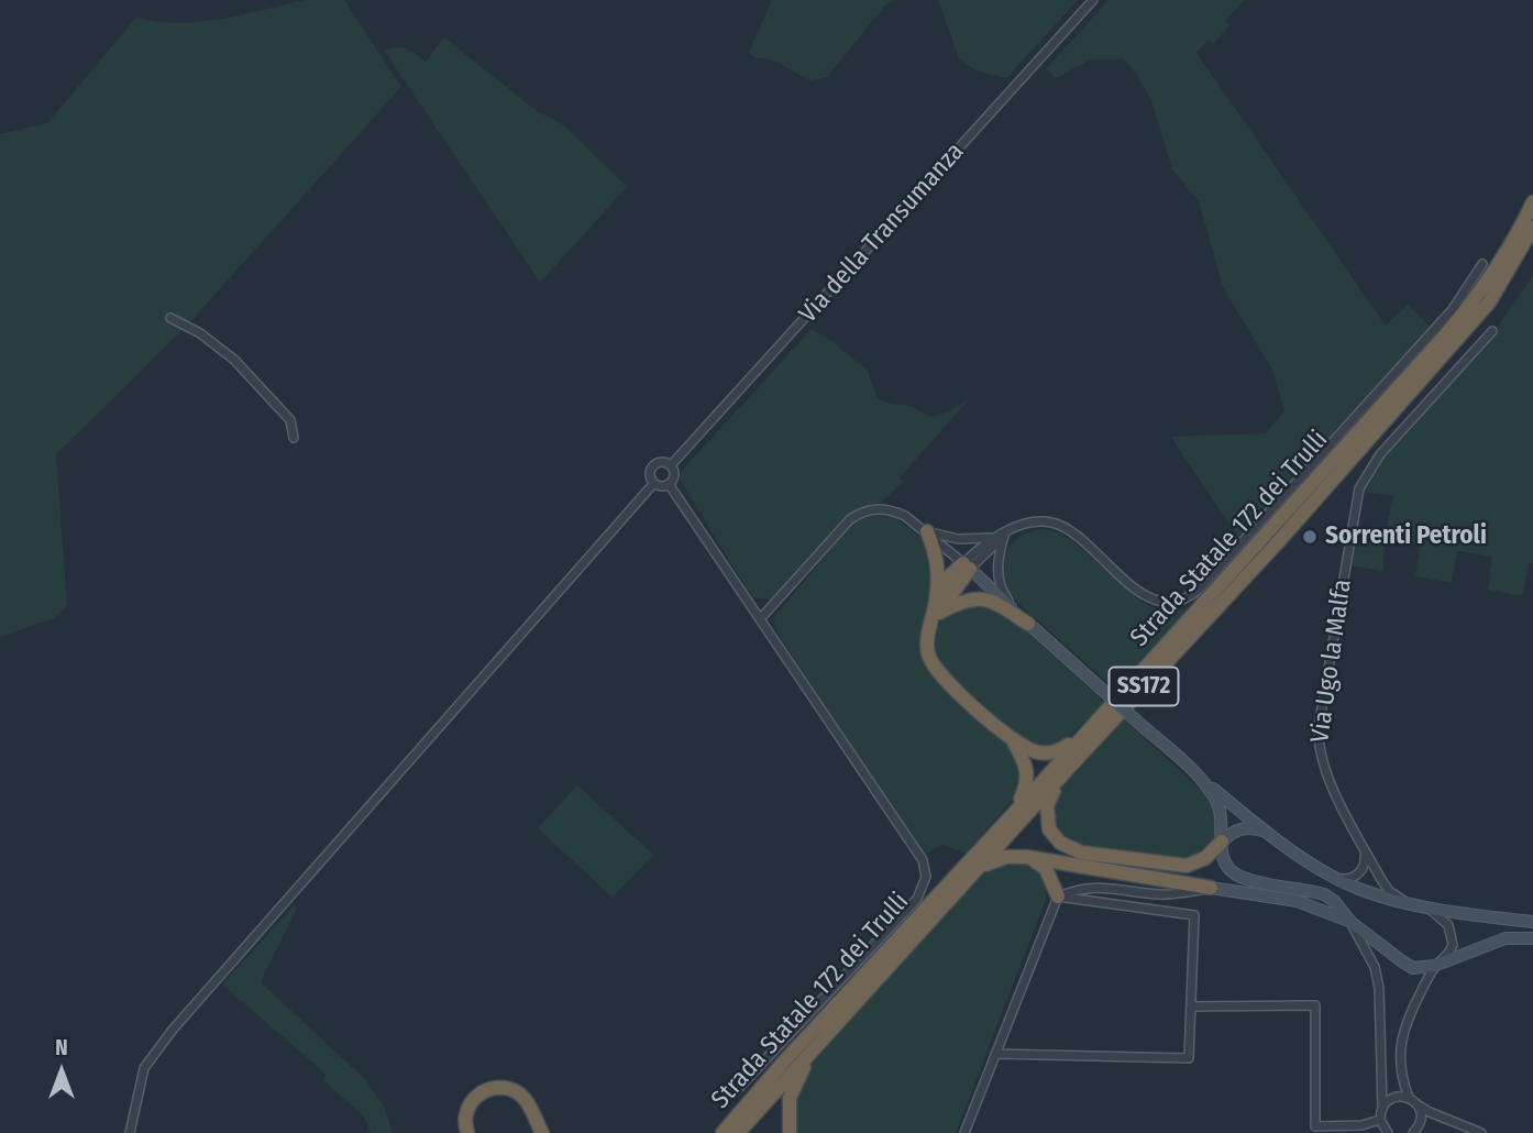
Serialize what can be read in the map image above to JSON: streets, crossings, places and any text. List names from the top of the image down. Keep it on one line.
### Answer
{"streets":{"highway":["Strada Statale 172 dei Trulli","SS172"],"street":["Via della Transumanza","Via Ugo la Malfa"]},"places":["Sorrenti Petroli"],"north":"top"}
